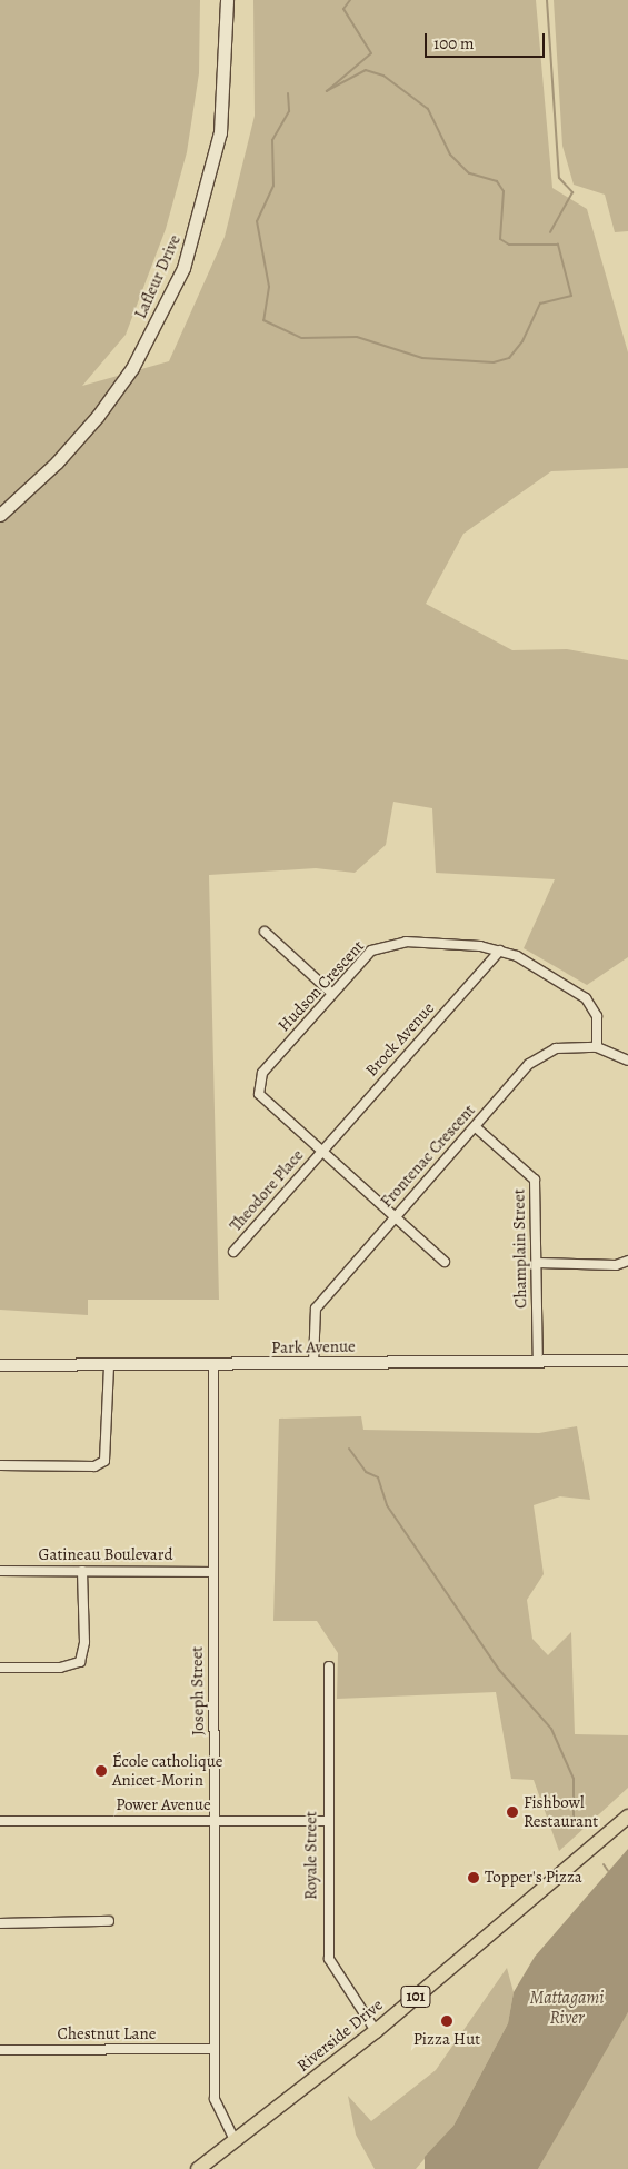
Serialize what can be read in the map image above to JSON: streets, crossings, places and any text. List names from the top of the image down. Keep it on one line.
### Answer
{"streets":{"main road":["Lafleur Drive","101","Riverside Drive"],"street":["Hudson Crescent","Brock Avenue","Frontenac Crescent","Theodore Place","Champlain Street","Park Avenue","Gatineau Boulevard","Joseph Street","Power Avenue","Royale Street","Chestnut Lane"]},"crossings":[["Hudson Crescent","Brock Avenue"],["Hudson Crescent","Frontenac Crescent"],["Hudson Crescent","Theodore Place"],["Brock Avenue","Theodore Place"],["Frontenac Crescent","Champlain Street"],["Frontenac Crescent","Park Avenue"],["Champlain Street","Park Avenue"],["Park Avenue","Joseph Street"],["Gatineau Boulevard","Joseph Street"],["Joseph Street","Power Avenue"],["Joseph Street","Chestnut Lane"],["Joseph Street","Riverside Drive"],["Power Avenue","Royale Street"],["Royale Street","Riverside Drive"]],"water":["Mattagami River"],"places":["École catholique Anicet-Morin","Fishbowl Restaurant","Topper's Pizza","Pizza Hut"],"scale_bar":"100 m"}
